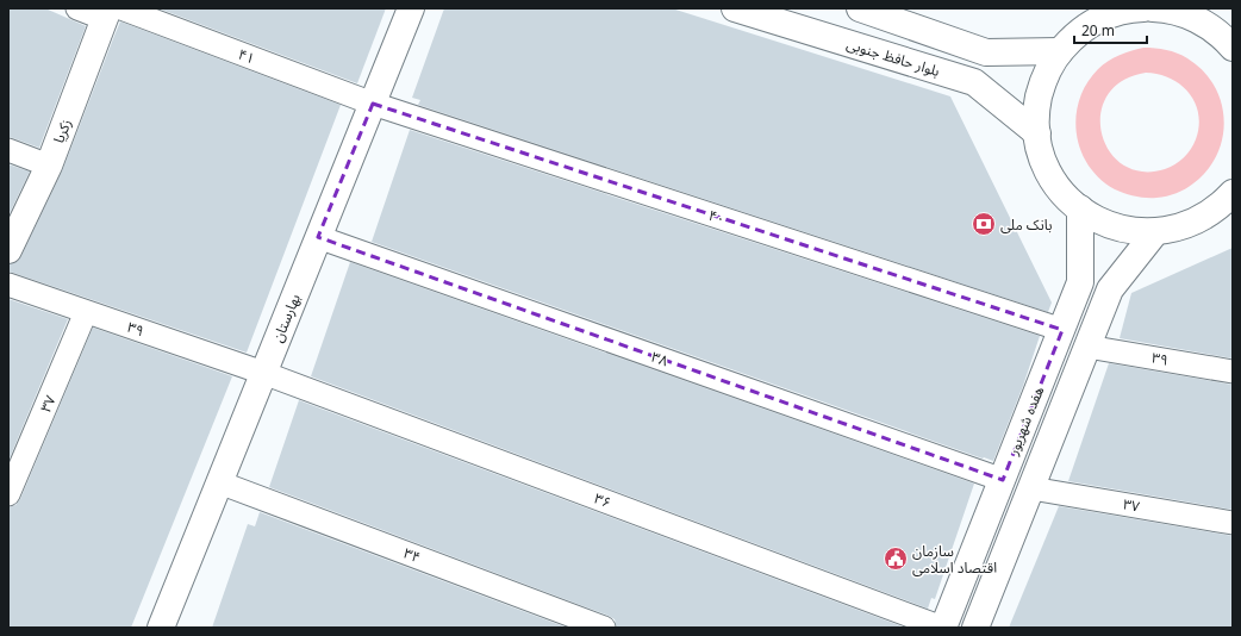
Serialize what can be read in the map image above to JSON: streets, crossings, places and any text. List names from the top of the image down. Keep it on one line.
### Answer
{"streets":{"main road":["بلوار حافظ جنوبی","زکریا","بهارستان","هفده شهریور"],"street":["۴۱","۴۰","۳۹","۳۸","۳۷","۳۶","۳۴"]},"crossings":[["۴۱","زکریا"],["۴۱","۴۰"],["۴۱","بهارستان"],["۴۰","بهارستان"],["۴۰","هفده شهریور"],["بهارستان","۳۹"],["بهارستان","۳۸"],["بهارستان","۳۶"],["بهارستان","۳۴"],["۳۹","۳۷"],["۳۹","۳۶"],["۳۸","هفده شهریور"],["هفده شهریور","۳۶"]],"places":{"bank":["بانک ملی"],"public building":["سازمان اقتصاد اسلامی"]},"scale_bar":"20 m"}
